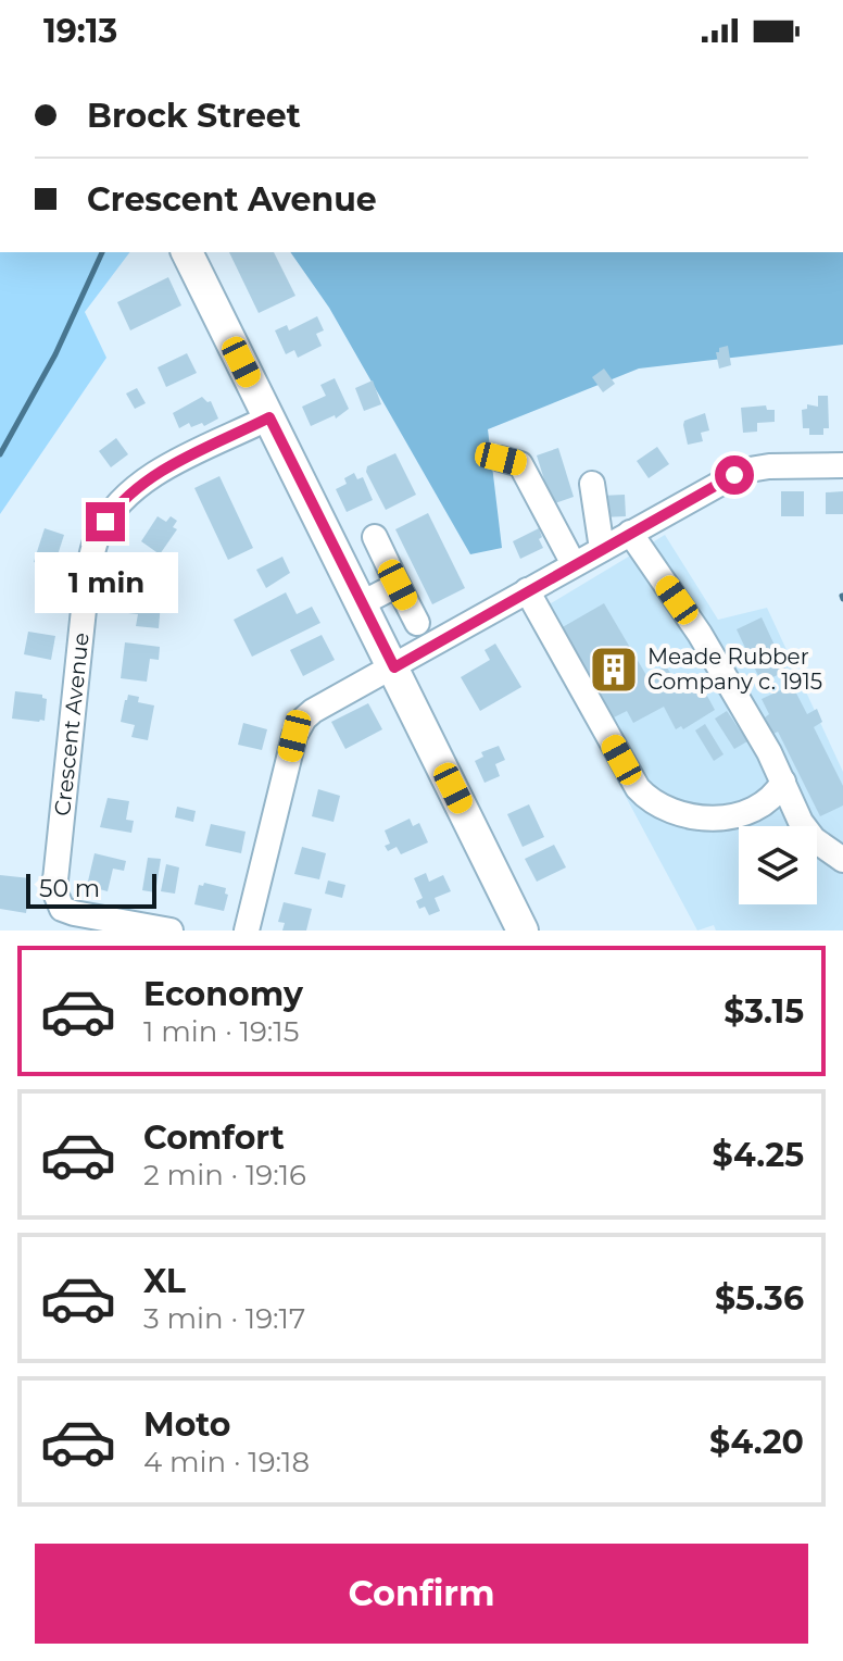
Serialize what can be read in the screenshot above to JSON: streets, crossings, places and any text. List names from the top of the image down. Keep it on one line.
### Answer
{"streets":{"street":["Crescent Avenue"]},"places":{"building":["Meade Rubber Company c. 1915"]},"scale_bar":"50 m","page":{"status":"19:13","banner":["Brock Street","Crescent Avenue"],"bubble":"1 min","scale":"50 m","list":[{"name":"Economy","note":"1 min · 19:15","value":"$3.15"},{"name":"Comfort","note":"2 min · 19:16","value":"$4.25"},{"name":"XL","note":"3 min · 19:17","value":"$5.36"},{"name":"Moto","note":"4 min · 19:18","value":"$4.20"}],"buttons":"Confirm"}}
